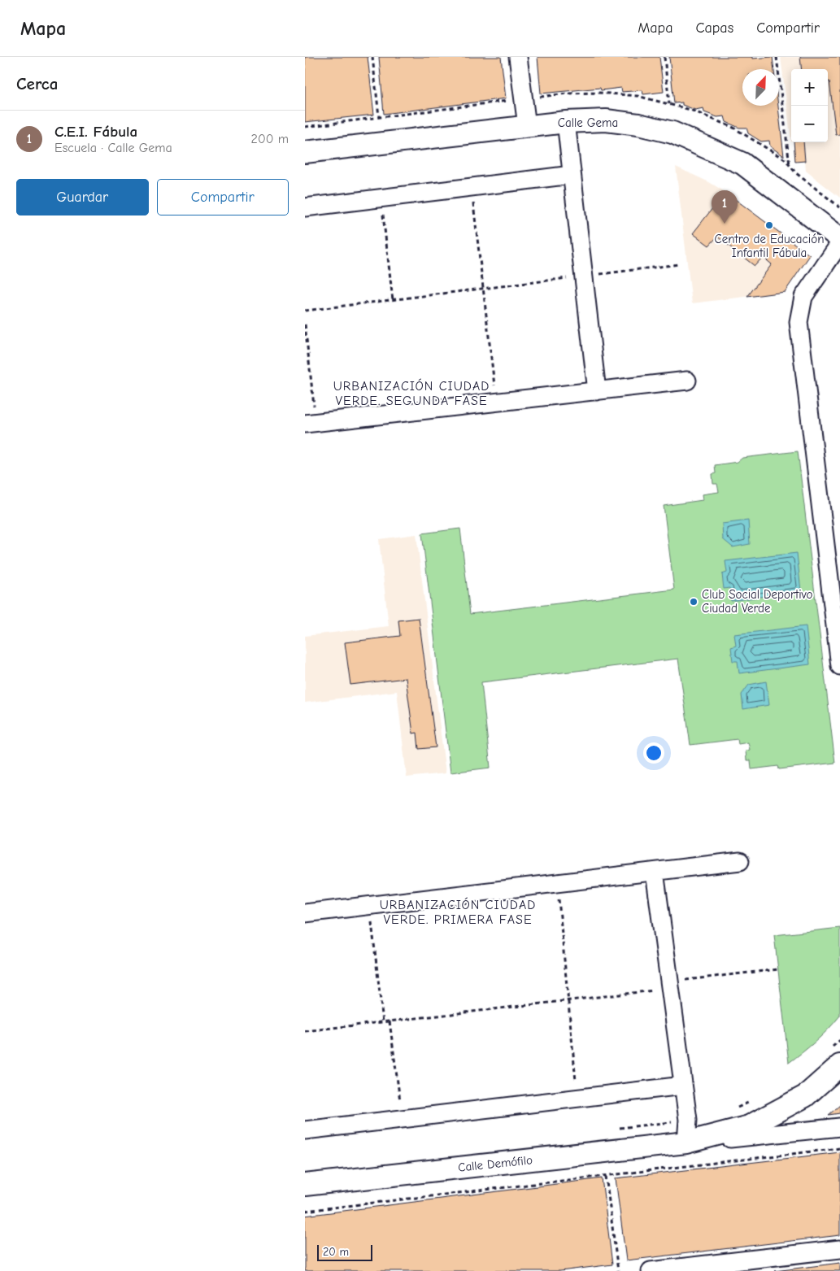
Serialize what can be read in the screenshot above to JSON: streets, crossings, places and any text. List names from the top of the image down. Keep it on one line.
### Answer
{"streets":{"street":["Calle Gema","Calle Demófilo"]},"districts":["URBANIZACIÓN CIUDAD VERDE. SEGUNDA FASE","URBANIZACIÓN CIUDAD VERDE. PRIMERA FASE"],"places":["Centro de Educación Infantil Fábula","Club Social Deportivo Ciudad Verde"],"scale_bar":"20 m","north":"top right","page":{"header":"Mapa","nav":["Mapa","Capas","Compartir"],"heading":"Cerca","map_buttons":["+","−"],"list":[{"mark":"1","name":"C.E.I. Fábula","note":"Escuela · Calle Gema","value":"200 m"}],"buttons":["Guardar","Compartir"],"pins":"1","scale":"20 m"}}
